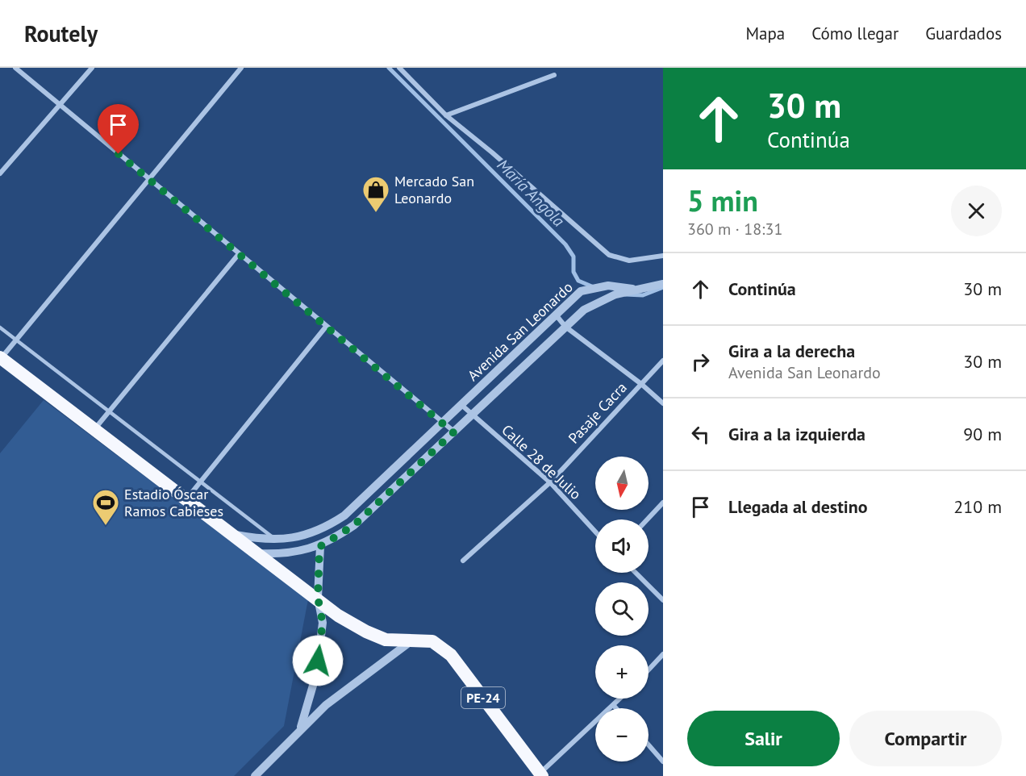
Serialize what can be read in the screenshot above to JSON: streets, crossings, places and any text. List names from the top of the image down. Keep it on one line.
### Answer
{"streets":{"highway":["PE-24"],"street":["Avenida San Leonardo","Pasaje Cacra","Calle 28 de Julio"]},"crossings":[["Avenida San Leonardo","Calle 28 de Julio"],["Avenida San Leonardo","PE-24"],["Pasaje Cacra","Calle 28 de Julio"]],"water":["María Angola"],"places":{"shop":["Mercado San Leonardo"],"sports":["Estadio Óscar Ramos Cabieses"]},"north":"bottom","page":{"header":"Routely","nav":["Mapa","Cómo llegar","Guardados"],"turn":["30 m","Continúa"],"heading":["5 min","360 m · 18:31"],"list":[{"name":"Continúa","value":"30 m"},{"name":"Gira a la derecha","note":"Avenida San Leonardo","value":"30 m"},{"name":"Gira a la izquierda","value":"90 m"},{"name":"Llegada al destino","value":"210 m"}],"map_buttons":["+","−"],"buttons":["Salir","Compartir"]}}
